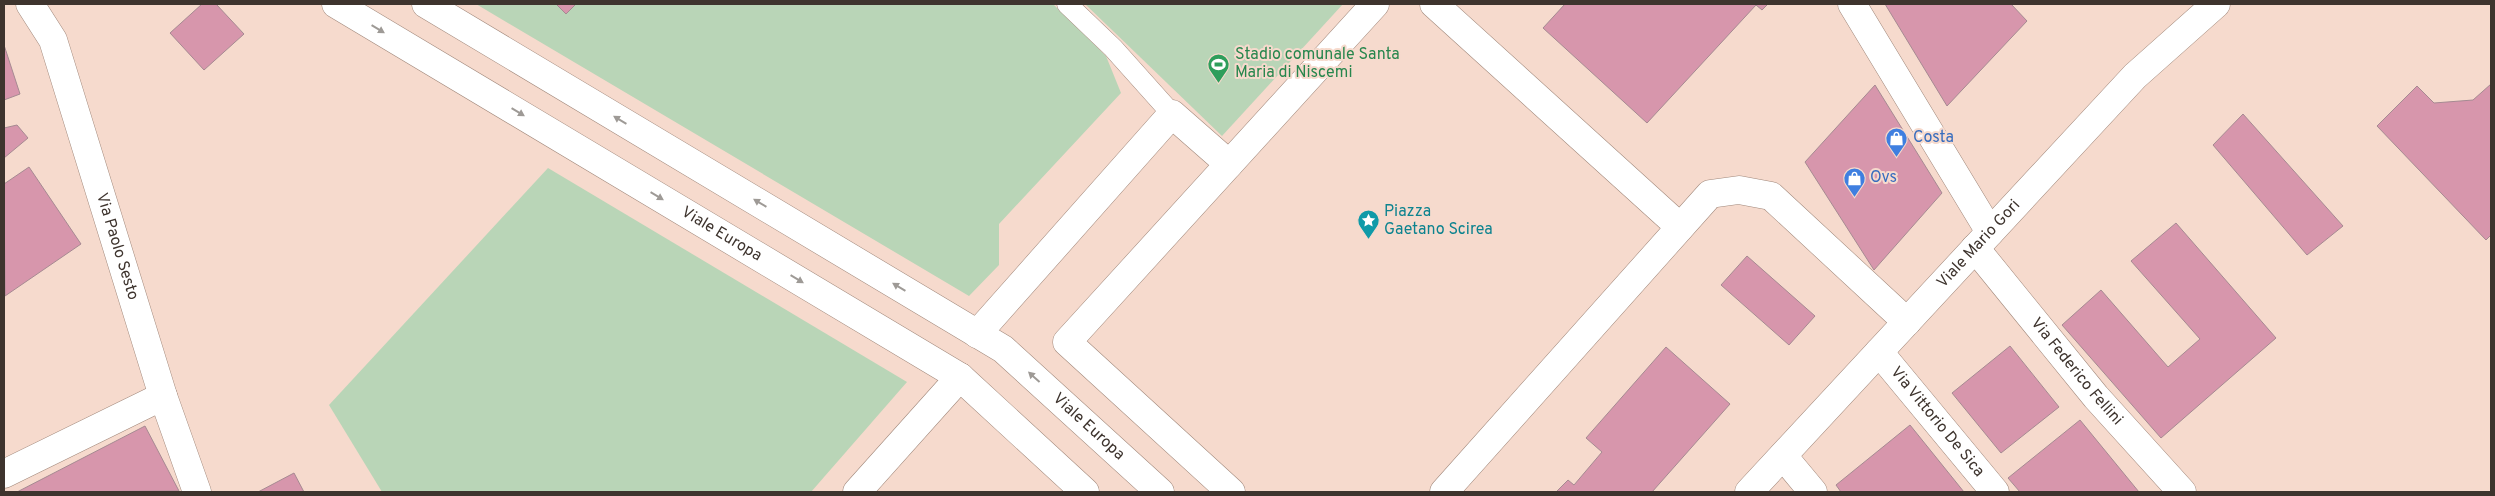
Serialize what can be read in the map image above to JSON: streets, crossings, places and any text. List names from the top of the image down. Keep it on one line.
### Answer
{"streets":{"street":["Viale Europa","Viale Mario Gori","Via Paolo Sesto","Via Federico Fellini","Via Vittorio De Sica"]},"crossings":[["Viale Mario Gori","Via Federico Fellini"],["Viale Mario Gori","Via Vittorio De Sica"]],"places":{"sports":["Stadio comunale Santa Maria di Niscemi"],"shop":["Costa","Ovs"],"place":["Piazza Gaetano Scirea"]}}
